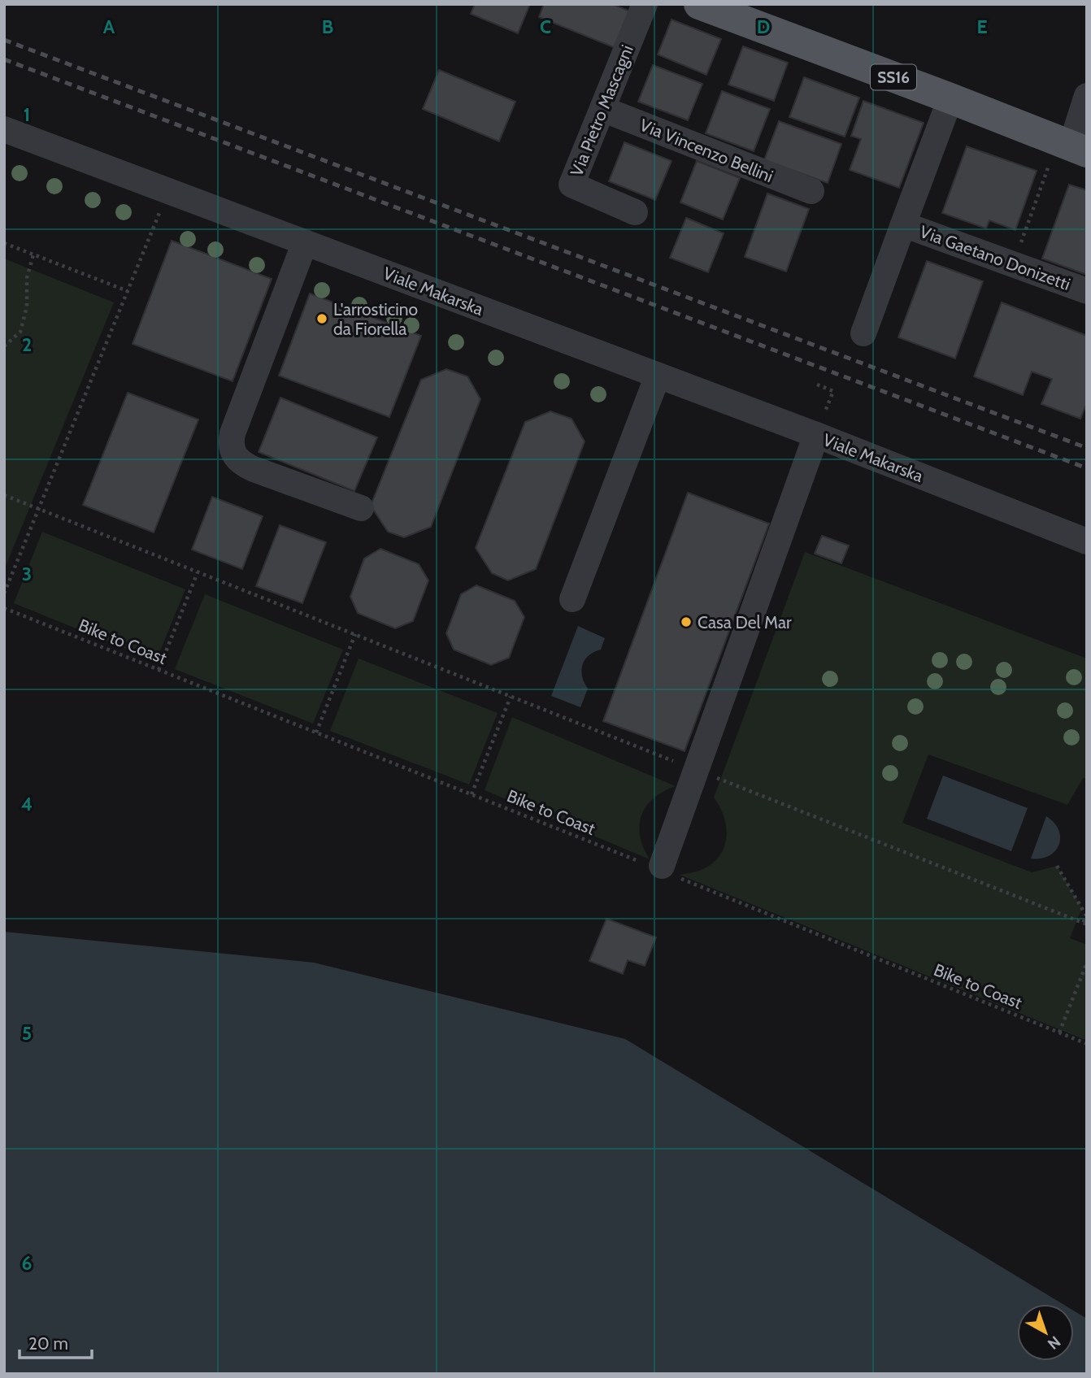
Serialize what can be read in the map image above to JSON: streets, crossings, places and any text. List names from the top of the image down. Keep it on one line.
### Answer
{"streets":{"main road":["SS16"],"street":["Via Pietro Mascagni","Via Vincenzo Bellini","Via Gaetano Donizetti","Viale Makarska"],"path":["Bike to Coast"]},"crossings":[["SS16","Via Gaetano Donizetti"],["Via Pietro Mascagni","Via Vincenzo Bellini"]],"places":["L'arrosticino da Fiorella","Casa Del Mar"],"scale_bar":"20 m","north":"bottom right","grid":{"columns":["A","B","C","D","E"],"rows":["1","2","3","4","5","6"]}}
